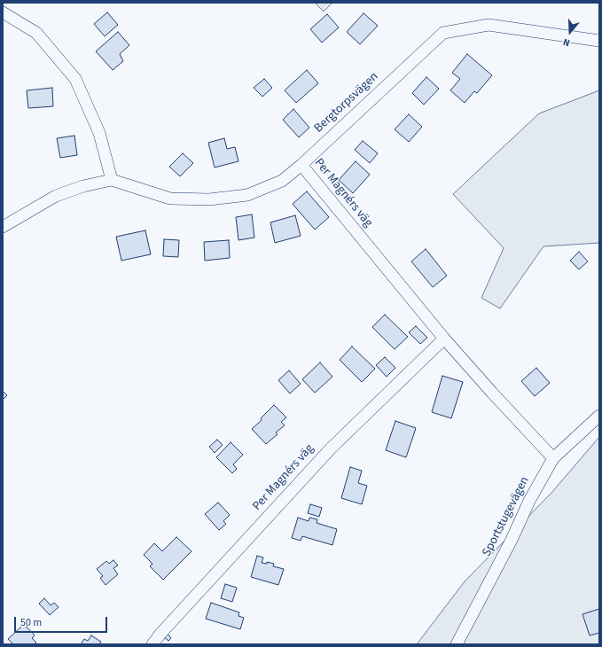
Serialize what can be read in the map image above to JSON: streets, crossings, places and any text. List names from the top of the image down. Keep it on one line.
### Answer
{"streets":{"street":["Bergtorpsvägen","Per Magnérs väg","Sportstugevägen"]},"crossings":[["Bergtorpsvägen","Per Magnérs väg"],["Per Magnérs väg","Sportstugevägen"]],"scale_bar":"50 m","north":"bottom"}
